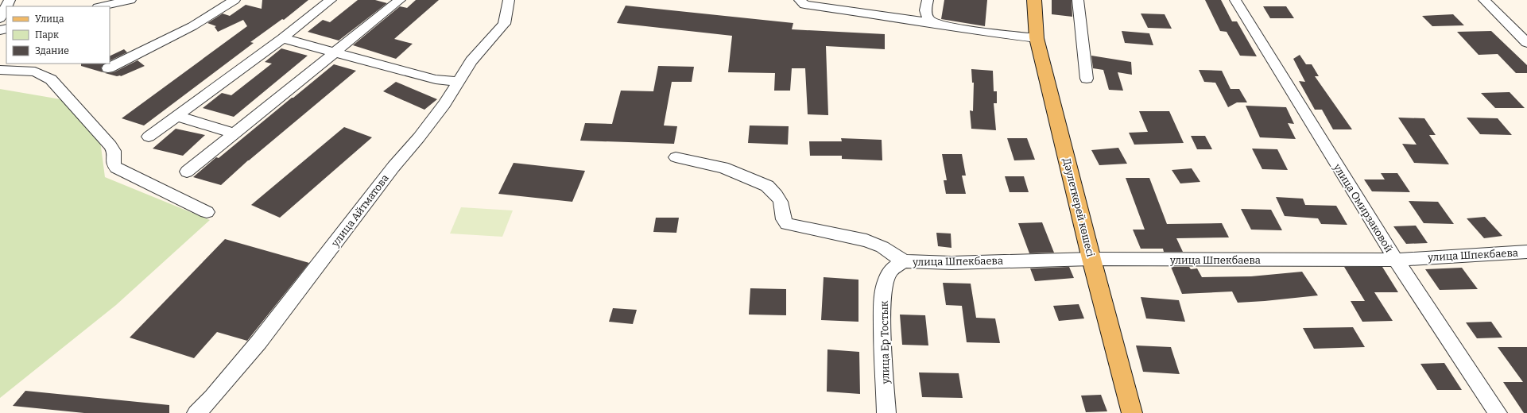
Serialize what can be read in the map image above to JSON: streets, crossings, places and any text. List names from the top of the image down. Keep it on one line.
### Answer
{"streets":{"main road":["Дәулеткерей көшесі"],"street":["улица Омирзаковой","улица Айтматова","улица Шпекбаева","улица Ер Тостык"]},"crossings":[["Дәулеткерей көшесі","улица Шпекбаева"],["улица Омирзаковой","улица Шпекбаева"],["улица Шпекбаева","улица Ер Тостык"]],"legend":["Улица","Парк","Здание"]}
